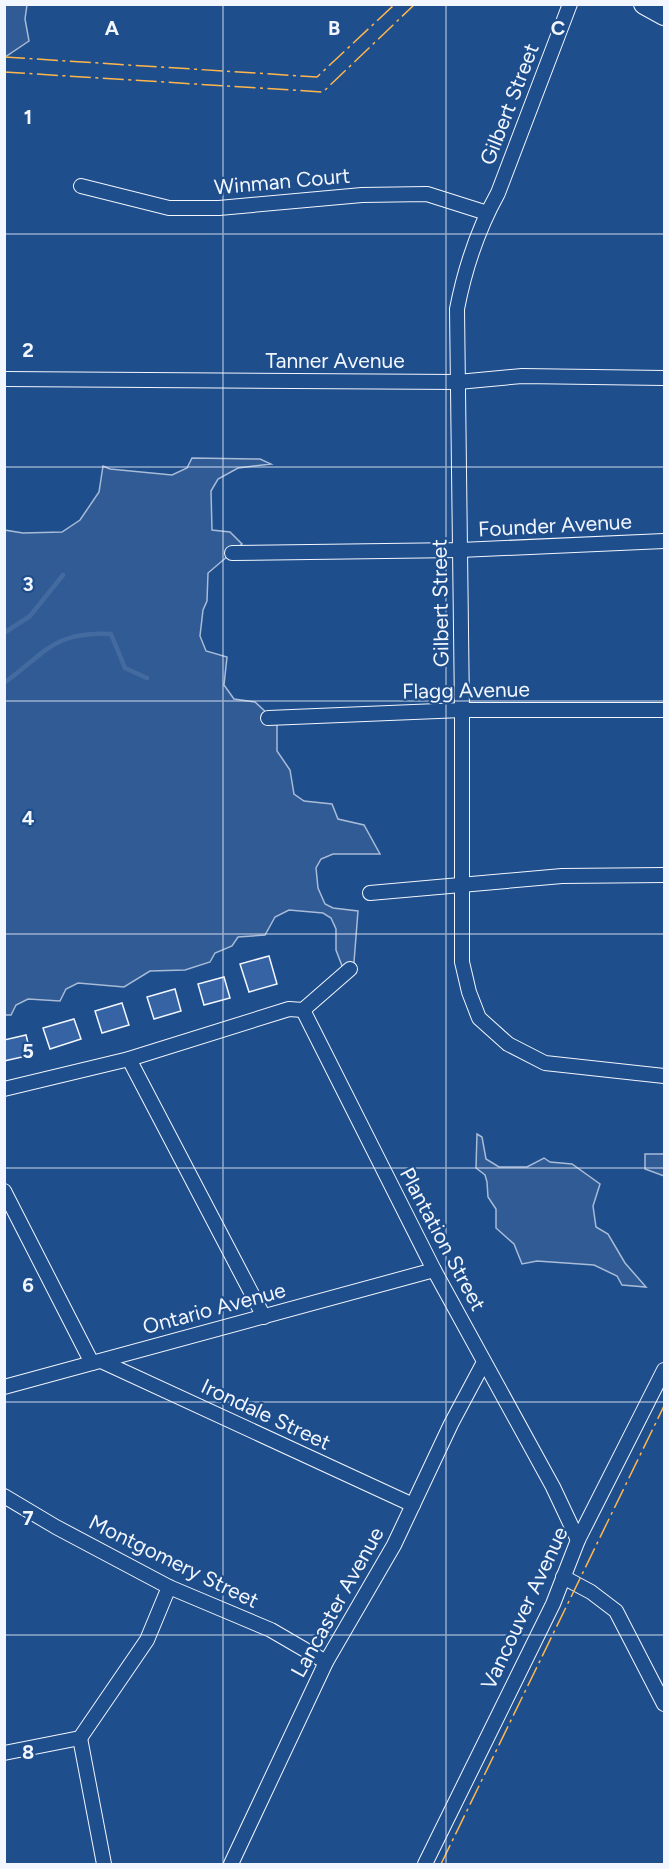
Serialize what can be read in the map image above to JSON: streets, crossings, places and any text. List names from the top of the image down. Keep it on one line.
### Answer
{"streets":{"street":["Gilbert Street","Winman Court","Tanner Avenue","Founder Avenue","Flagg Avenue","Plantation Street","Ontario Avenue","Irondale Street","Montgomery Street","Lancaster Avenue","Vancouver Avenue"]},"crossings":[["Gilbert Street","Winman Court"],["Gilbert Street","Tanner Avenue"],["Gilbert Street","Founder Avenue"],["Gilbert Street","Flagg Avenue"],["Plantation Street","Ontario Avenue"],["Plantation Street","Lancaster Avenue"],["Plantation Street","Vancouver Avenue"],["Ontario Avenue","Irondale Street"],["Irondale Street","Lancaster Avenue"],["Montgomery Street","Lancaster Avenue"]],"grid":{"columns":["A","B","C"],"rows":["1","2","3","4","5","6","7","8"]}}
